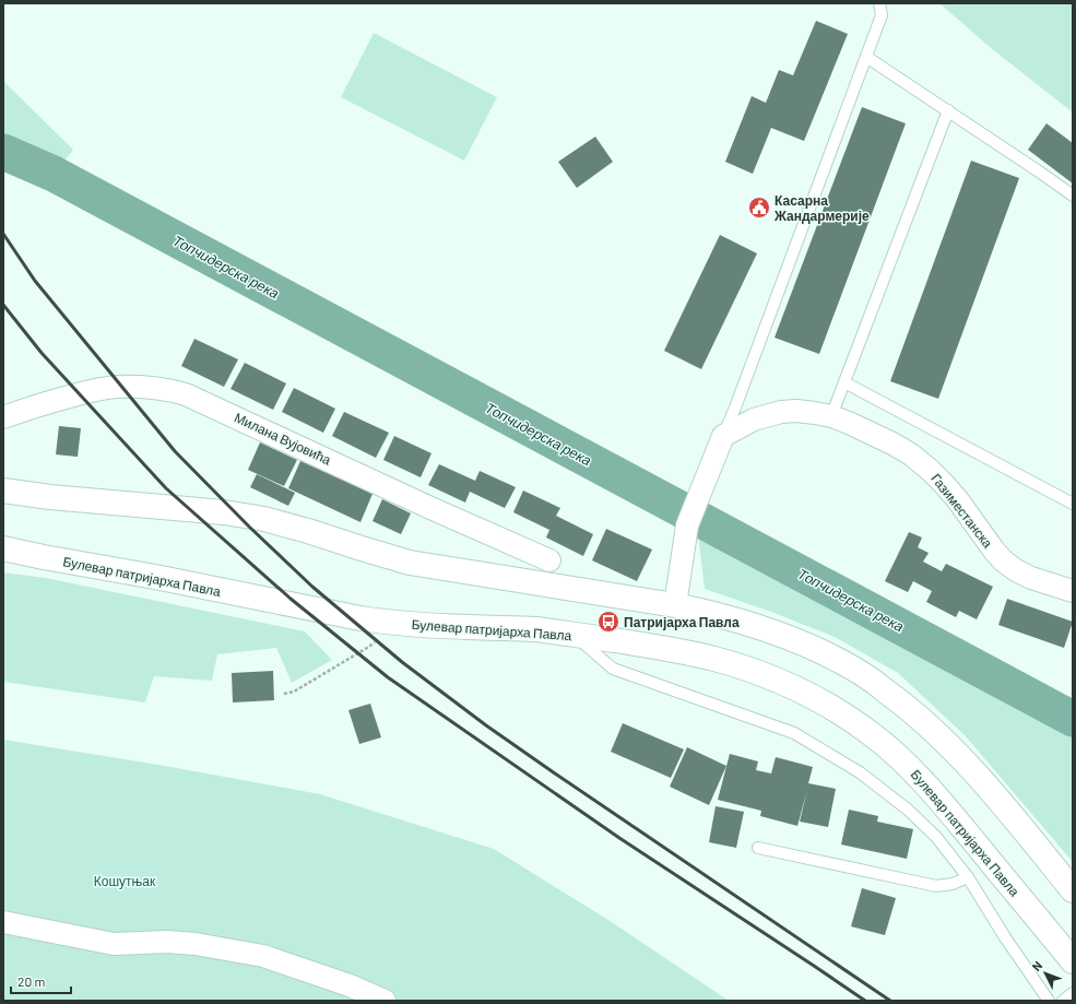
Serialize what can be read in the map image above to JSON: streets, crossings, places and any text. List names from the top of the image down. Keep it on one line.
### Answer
{"streets":{"main road":["Булевар патријарха Павла"],"street":["Милана Вујовића","Газиместанска"]},"water":["Топчидерска река"],"parks":["Кошутњак"],"places":{"public building":["Касарна Жандармерије"],"bus stop":["Патријарха Павла"]},"scale_bar":"20 m","north":"top left"}
